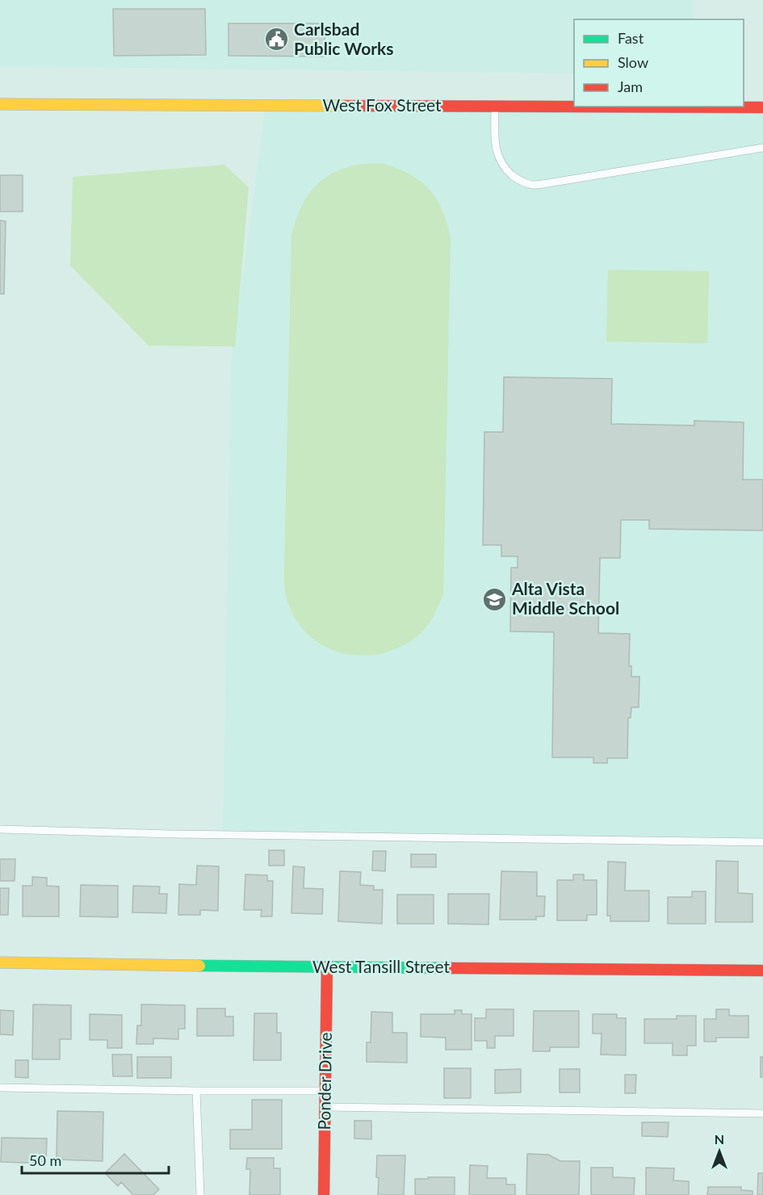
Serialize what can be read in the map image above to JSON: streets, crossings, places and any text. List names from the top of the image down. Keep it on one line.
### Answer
{"streets":{"street":["West Fox Street","West Tansill Street","Ponder Drive"]},"crossings":[["West Tansill Street","Ponder Drive"]],"places":{"public building":["Carlsbad Public Works"],"school or university":["Alta Vista Middle School"]},"legend":["Fast","Slow","Jam"],"scale_bar":"50 m","north":"top"}
